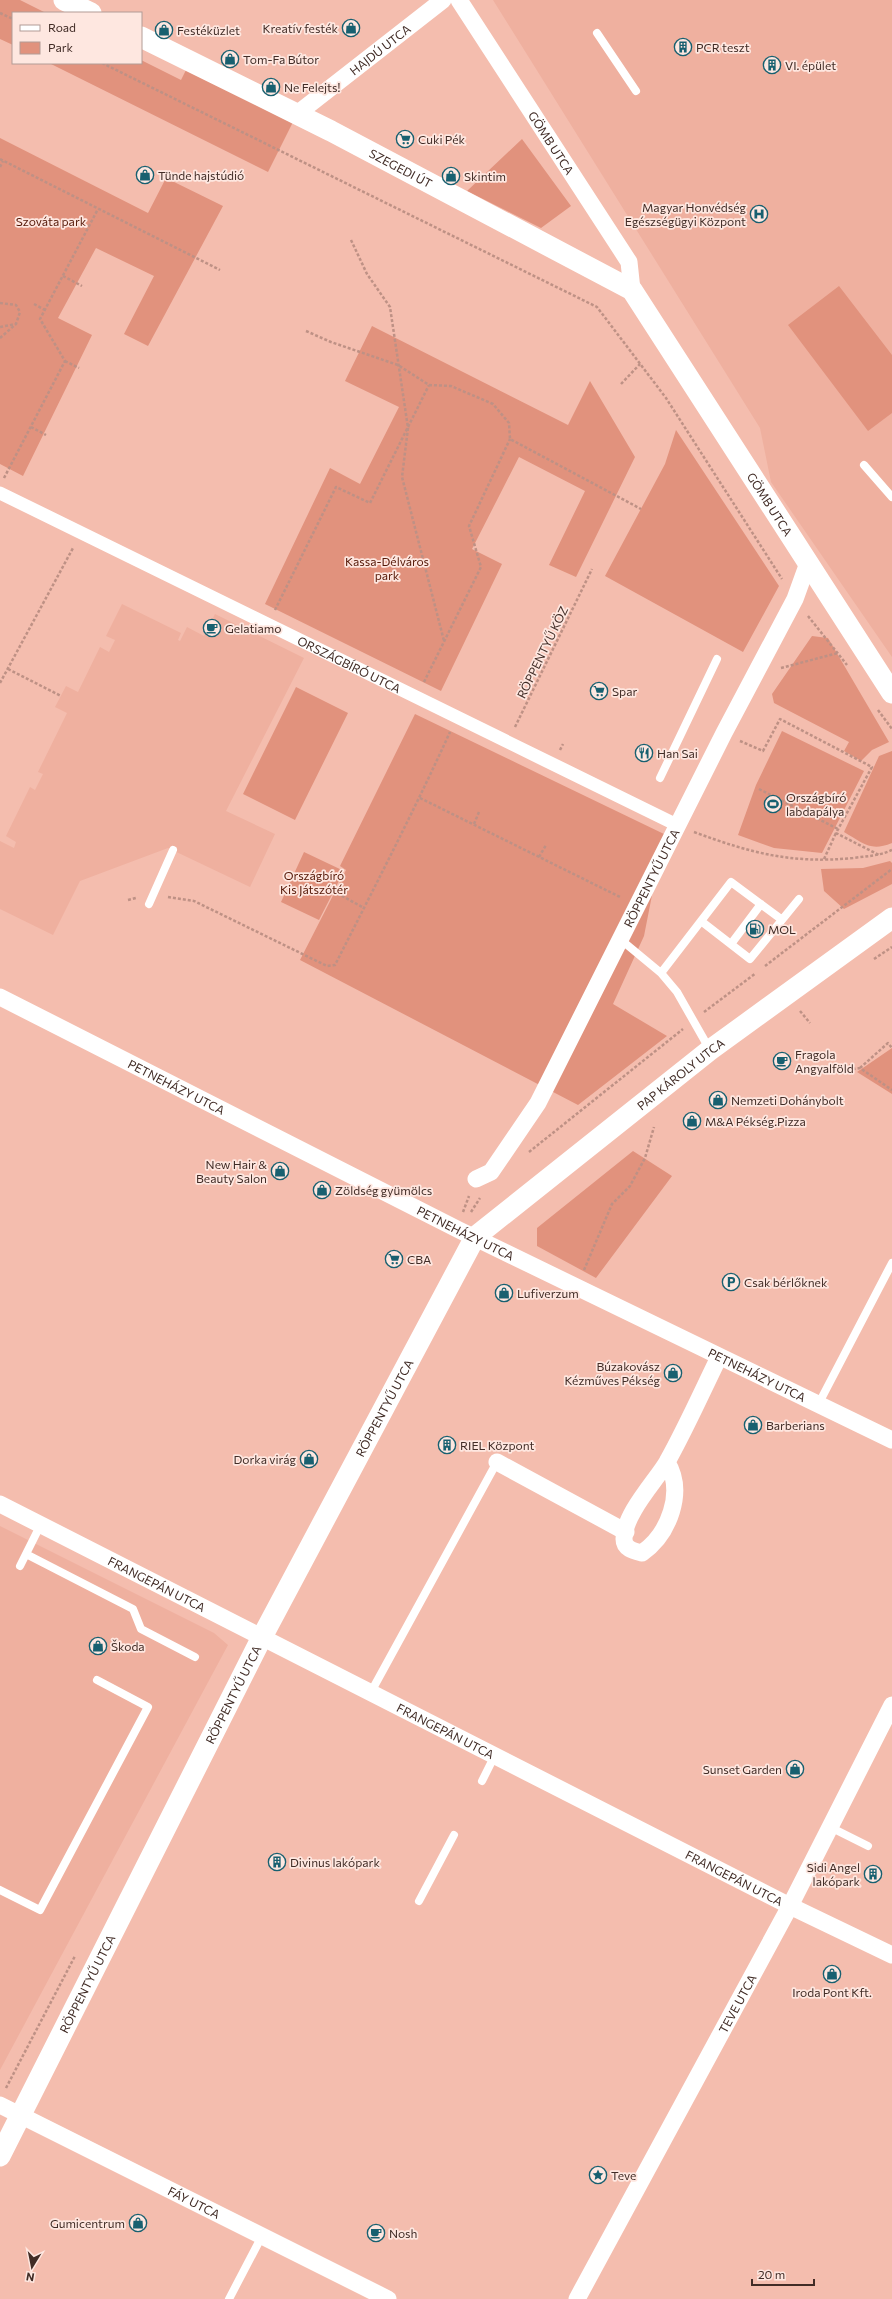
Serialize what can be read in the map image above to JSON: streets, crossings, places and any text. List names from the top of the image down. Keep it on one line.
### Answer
{"streets":{"street":["HAJDÚ UTCA","GÖMB UTCA","SZEGEDI ÚT","ORSZÁGBÍRÓ UTCA","RÖPPENTYŰ UTCA","PAP KÁROLY UTCA","PETNEHÁZY UTCA","FRANGEPÁN UTCA","TEVE UTCA","FÁY UTCA"],"path":["RÖPPENTYŰ KÖZ"]},"crossings":[["HAJDÚ UTCA","SZEGEDI ÚT"],["GÖMB UTCA","SZEGEDI ÚT"],["GÖMB UTCA","RÖPPENTYŰ UTCA"],["RÖPPENTYŰ KÖZ","ORSZÁGBÍRÓ UTCA"],["ORSZÁGBÍRÓ UTCA","RÖPPENTYŰ UTCA"],["RÖPPENTYŰ UTCA","PAP KÁROLY UTCA"],["RÖPPENTYŰ UTCA","PETNEHÁZY UTCA"],["RÖPPENTYŰ UTCA","FRANGEPÁN UTCA"],["RÖPPENTYŰ UTCA","FÁY UTCA"],["PAP KÁROLY UTCA","PETNEHÁZY UTCA"],["FRANGEPÁN UTCA","TEVE UTCA"]],"parks":["Szováta park","Kassa-Délváros park","Országbíró Kis Játszótér"],"places":{"shop":["Kreatív festék","Festéküzlet","Tom-Fa Bútor","Ne Felejts!","Tünde hajstúdió","Skintim","Nemzeti Dohánybolt","M&A Pékség.Pizza","New Hair & Beauty Salon","Zöldség gyümölcs","Lufiverzum","Búzakovász Kézműves Pékség","Barberians","Dorka virág","Škoda","Sunset Garden","Iroda Pont Kft.","Gumicentrum"],"building":["PCR teszt","VI. épület","RIEL Központ","Divinus lakópark","Sidi Angel lakópark"],"supermarket":["Cuki Pék","Spar","CBA"],"hospital":["Magyar Honvédség Egészségügyi Központ"],"cafe":["Gelatiamo","Fragola Angyalföld","Nosh"],"restaurant":["Han Sai"],"sports":["Országbíró labdapálya"],"fuel station":["MOL"],"parking":["Csak bérlőknek"],"place":["Teve"]},"legend":["Road","Park"],"scale_bar":"20 m","north":"bottom"}
